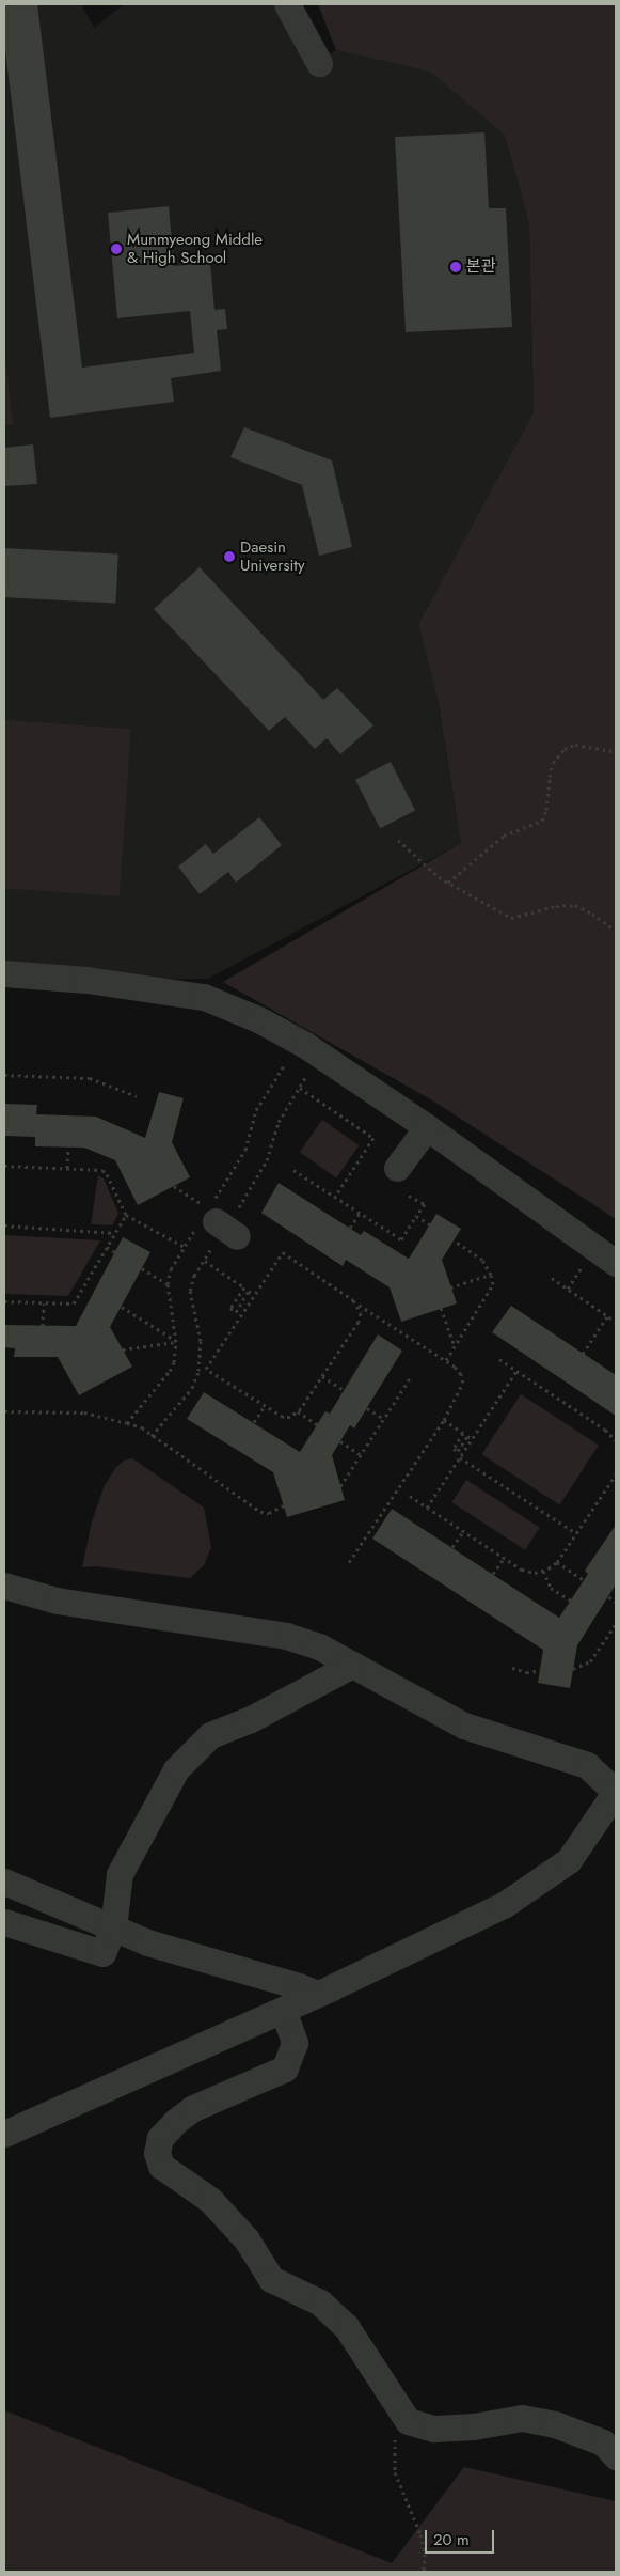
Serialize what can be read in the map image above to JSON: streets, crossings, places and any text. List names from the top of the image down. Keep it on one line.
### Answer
{"places":["Munmyeong Middle & High School","본관","Daesin University"],"scale_bar":"20 m"}
